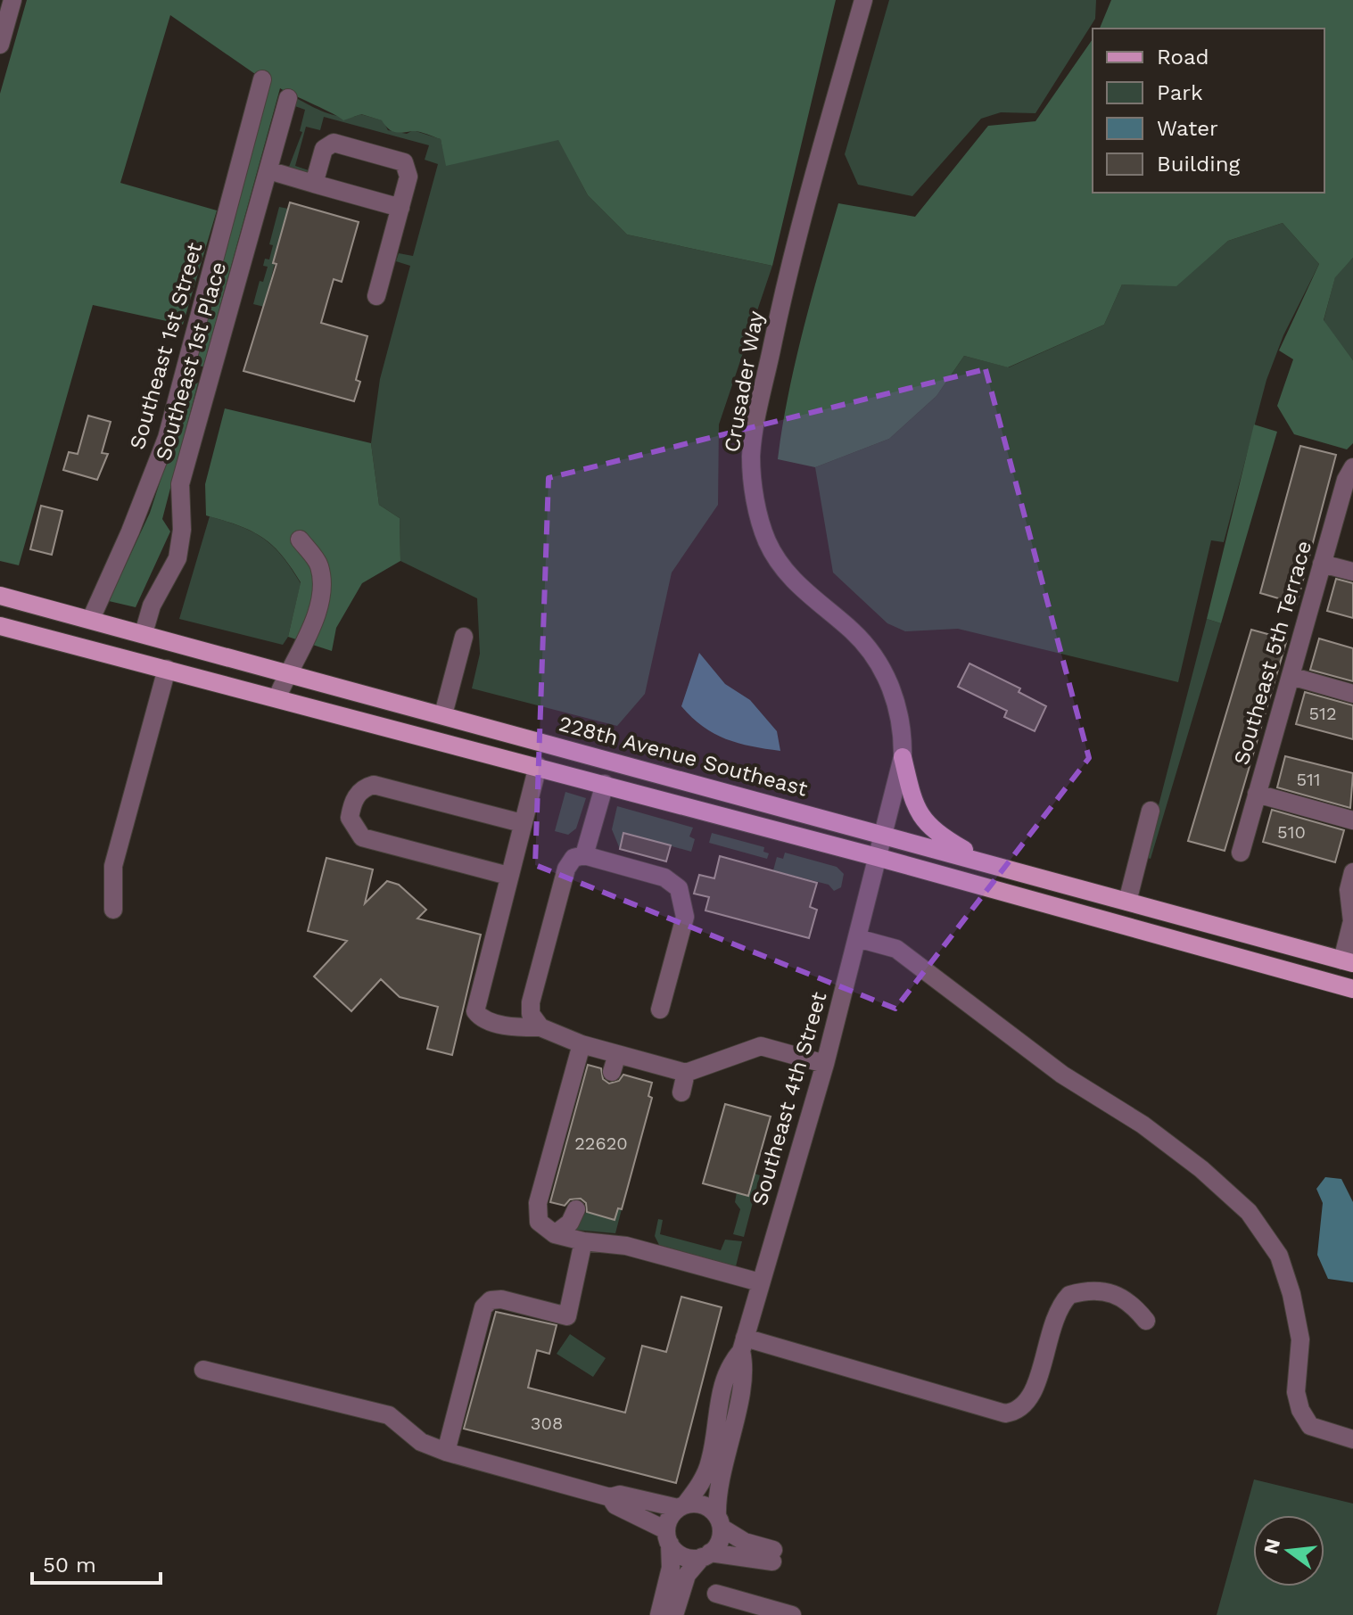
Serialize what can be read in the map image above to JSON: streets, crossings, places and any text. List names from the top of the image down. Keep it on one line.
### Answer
{"streets":{"main road":["228th Avenue Southeast"],"street":["Southeast 1st Street","Southeast 1st Place","Crusader Way","Southeast 5th Terrace","Southeast 4th Street"]},"crossings":[["Southeast 1st Street","228th Avenue Southeast"],["Southeast 1st Place","228th Avenue Southeast"],["Crusader Way","228th Avenue Southeast"],["Crusader Way","Southeast 4th Street"]],"house_numbers":["512","511","510","22620","308"],"legend":["Road","Park","Water","Building"],"scale_bar":"50 m","north":"left"}
